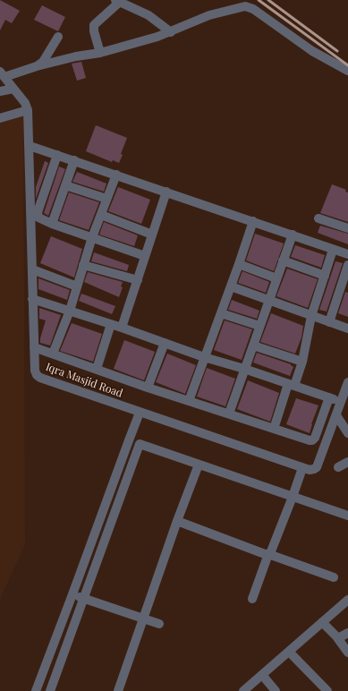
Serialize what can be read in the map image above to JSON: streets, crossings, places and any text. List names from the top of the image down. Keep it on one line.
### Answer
{"streets":{"street":["Iqra Masjid Road"]}}
